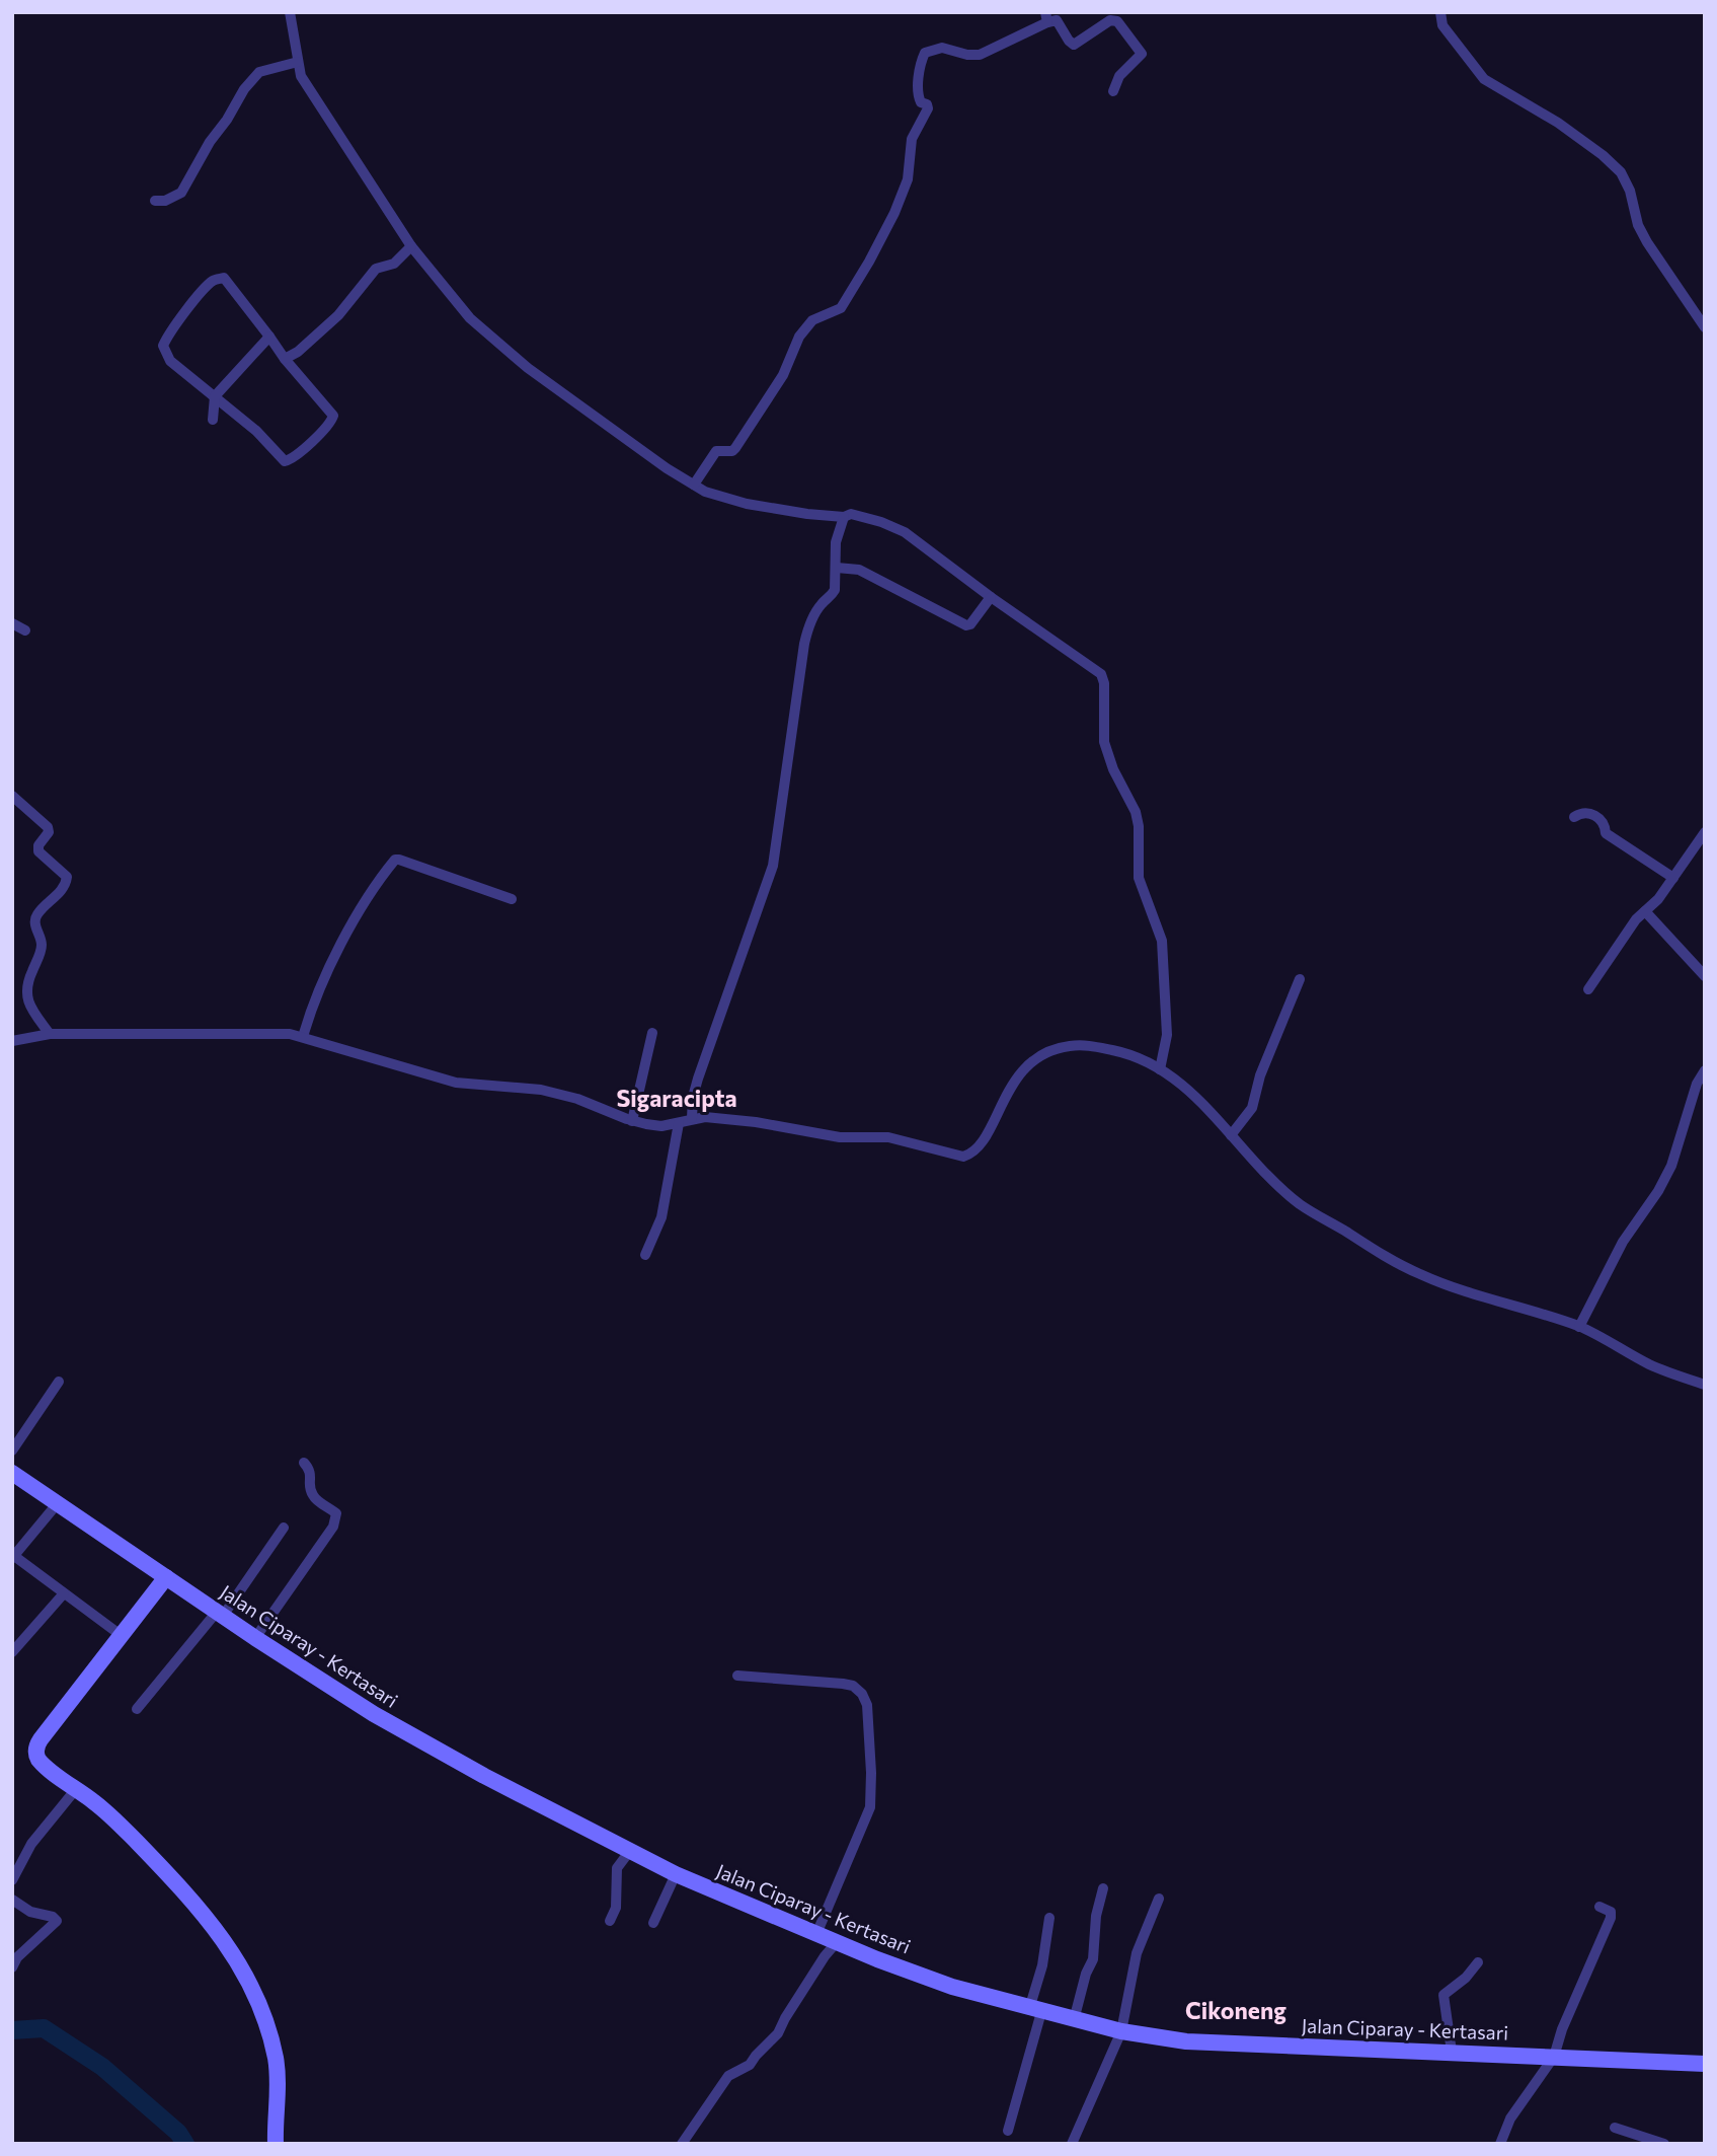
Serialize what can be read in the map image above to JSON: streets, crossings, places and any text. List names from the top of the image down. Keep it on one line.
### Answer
{"streets":{"main road":["Jalan Ciparay - Kertasari"]},"districts":["Sigaracipta","Cikoneng"]}
